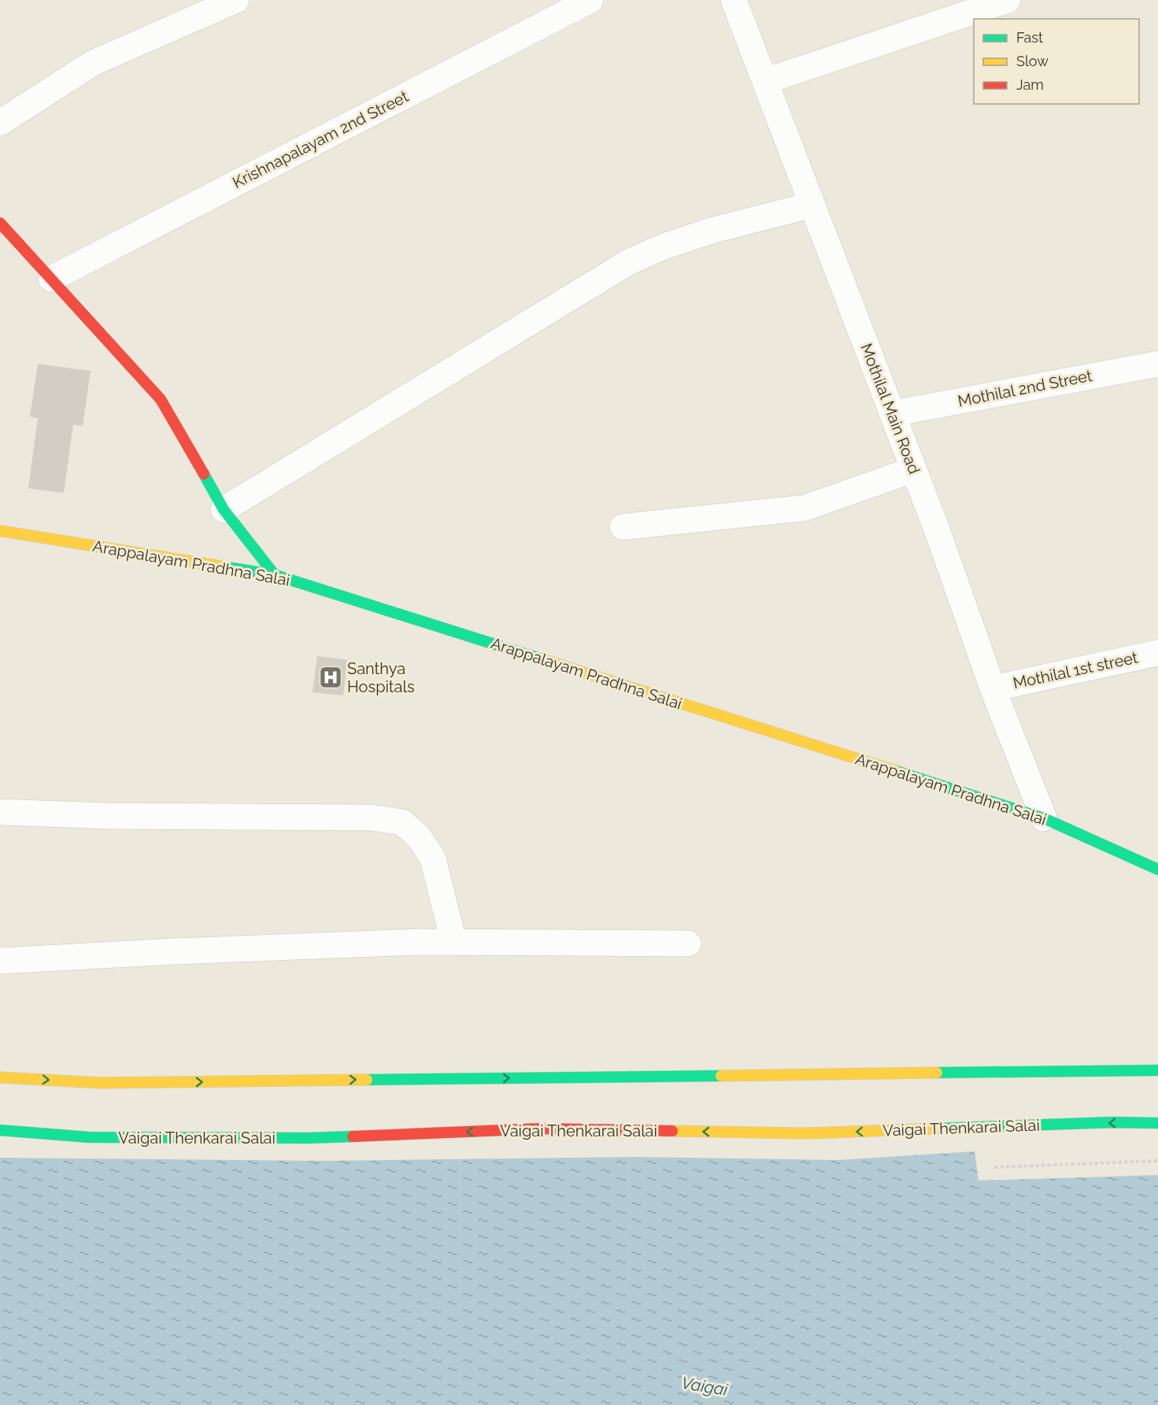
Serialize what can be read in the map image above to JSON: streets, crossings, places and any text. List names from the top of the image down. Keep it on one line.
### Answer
{"streets":{"street":["Krishnapalayam 2nd Street","Mothilal 2nd Street","Mothilal Main Road","Arappalayam Pradhna Salai","Mothilal 1st street","Vaigai Thenkarai Salai"]},"crossings":[["Mothilal 2nd Street","Mothilal Main Road"],["Mothilal Main Road","Arappalayam Pradhna Salai"],["Mothilal Main Road","Mothilal 1st street"]],"water":["Vaigai"],"places":{"hospital":["Santhya Hospitals"]},"legend":["Fast","Slow","Jam"]}
